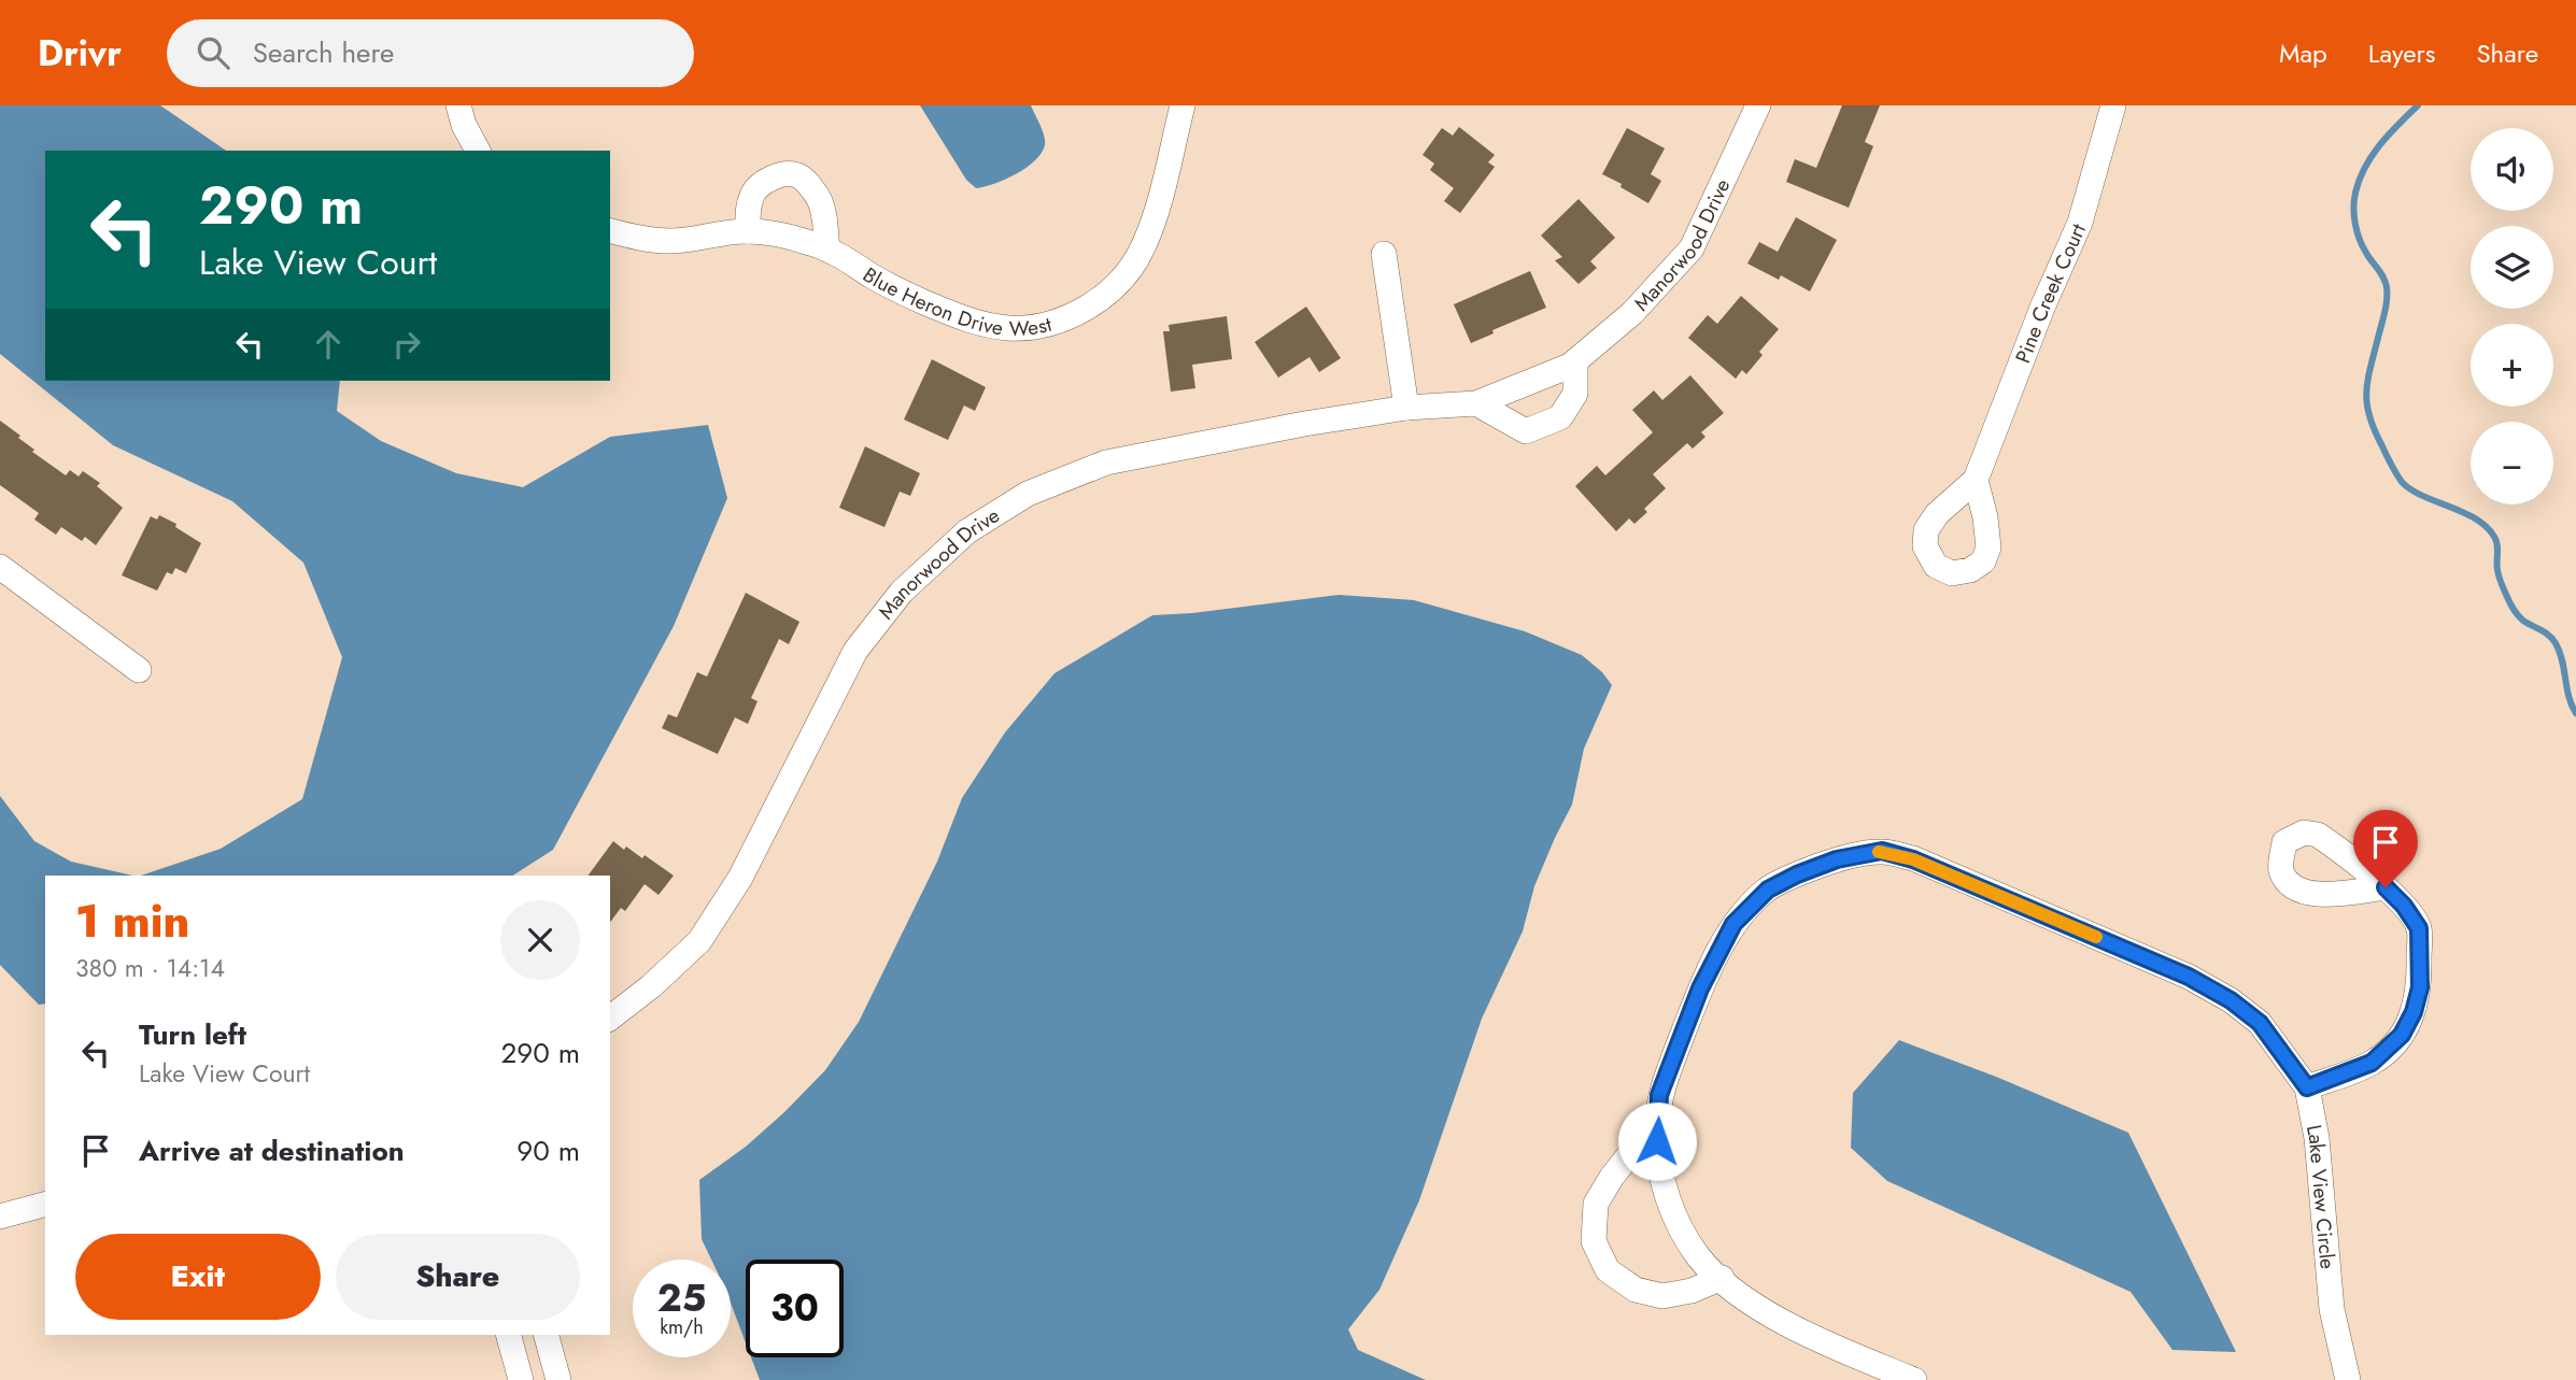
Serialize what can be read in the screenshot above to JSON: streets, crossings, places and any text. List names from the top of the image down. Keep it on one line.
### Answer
{"streets":{"street":["Manorwood Drive","Blue Heron Drive West","Pine Creek Court","Lake View Circle"]},"page":{"header":"Drivr","search":"Search here","nav":["Map","Layers","Share"],"map_buttons":["+","−"],"turn":["290 m","Lake View Court"],"heading":["1 min","380 m · 14:14"],"list":[{"name":"Turn left","note":"Lake View Court","value":"290 m"},{"name":"Arrive at destination","value":"90 m"}],"buttons":["Exit","Share"],"speed":"25 km/h","limit":"30"}}
